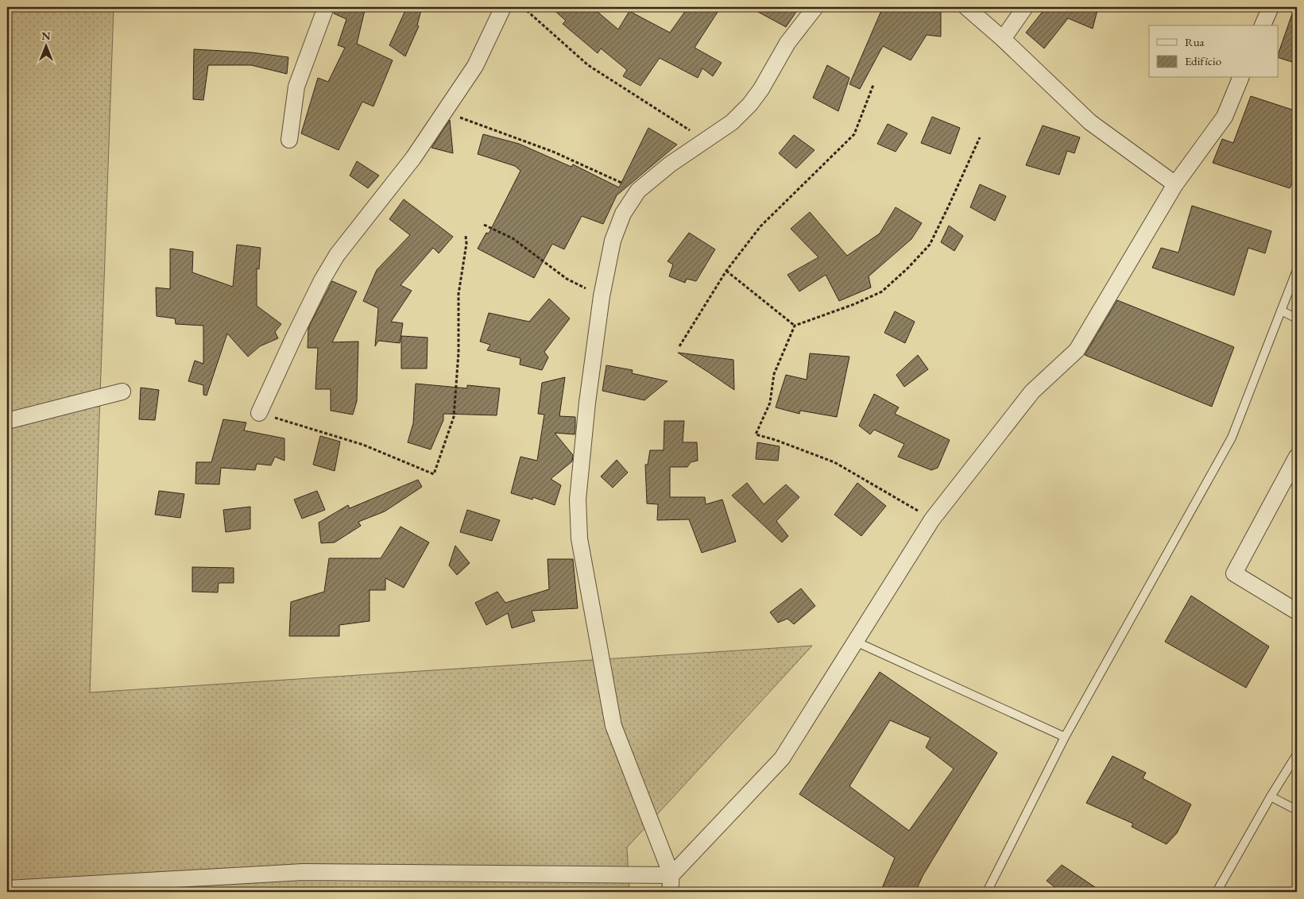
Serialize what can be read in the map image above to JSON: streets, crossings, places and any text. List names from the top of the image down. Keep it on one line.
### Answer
{"legend":["Rua","Edifício"],"north":"top"}
